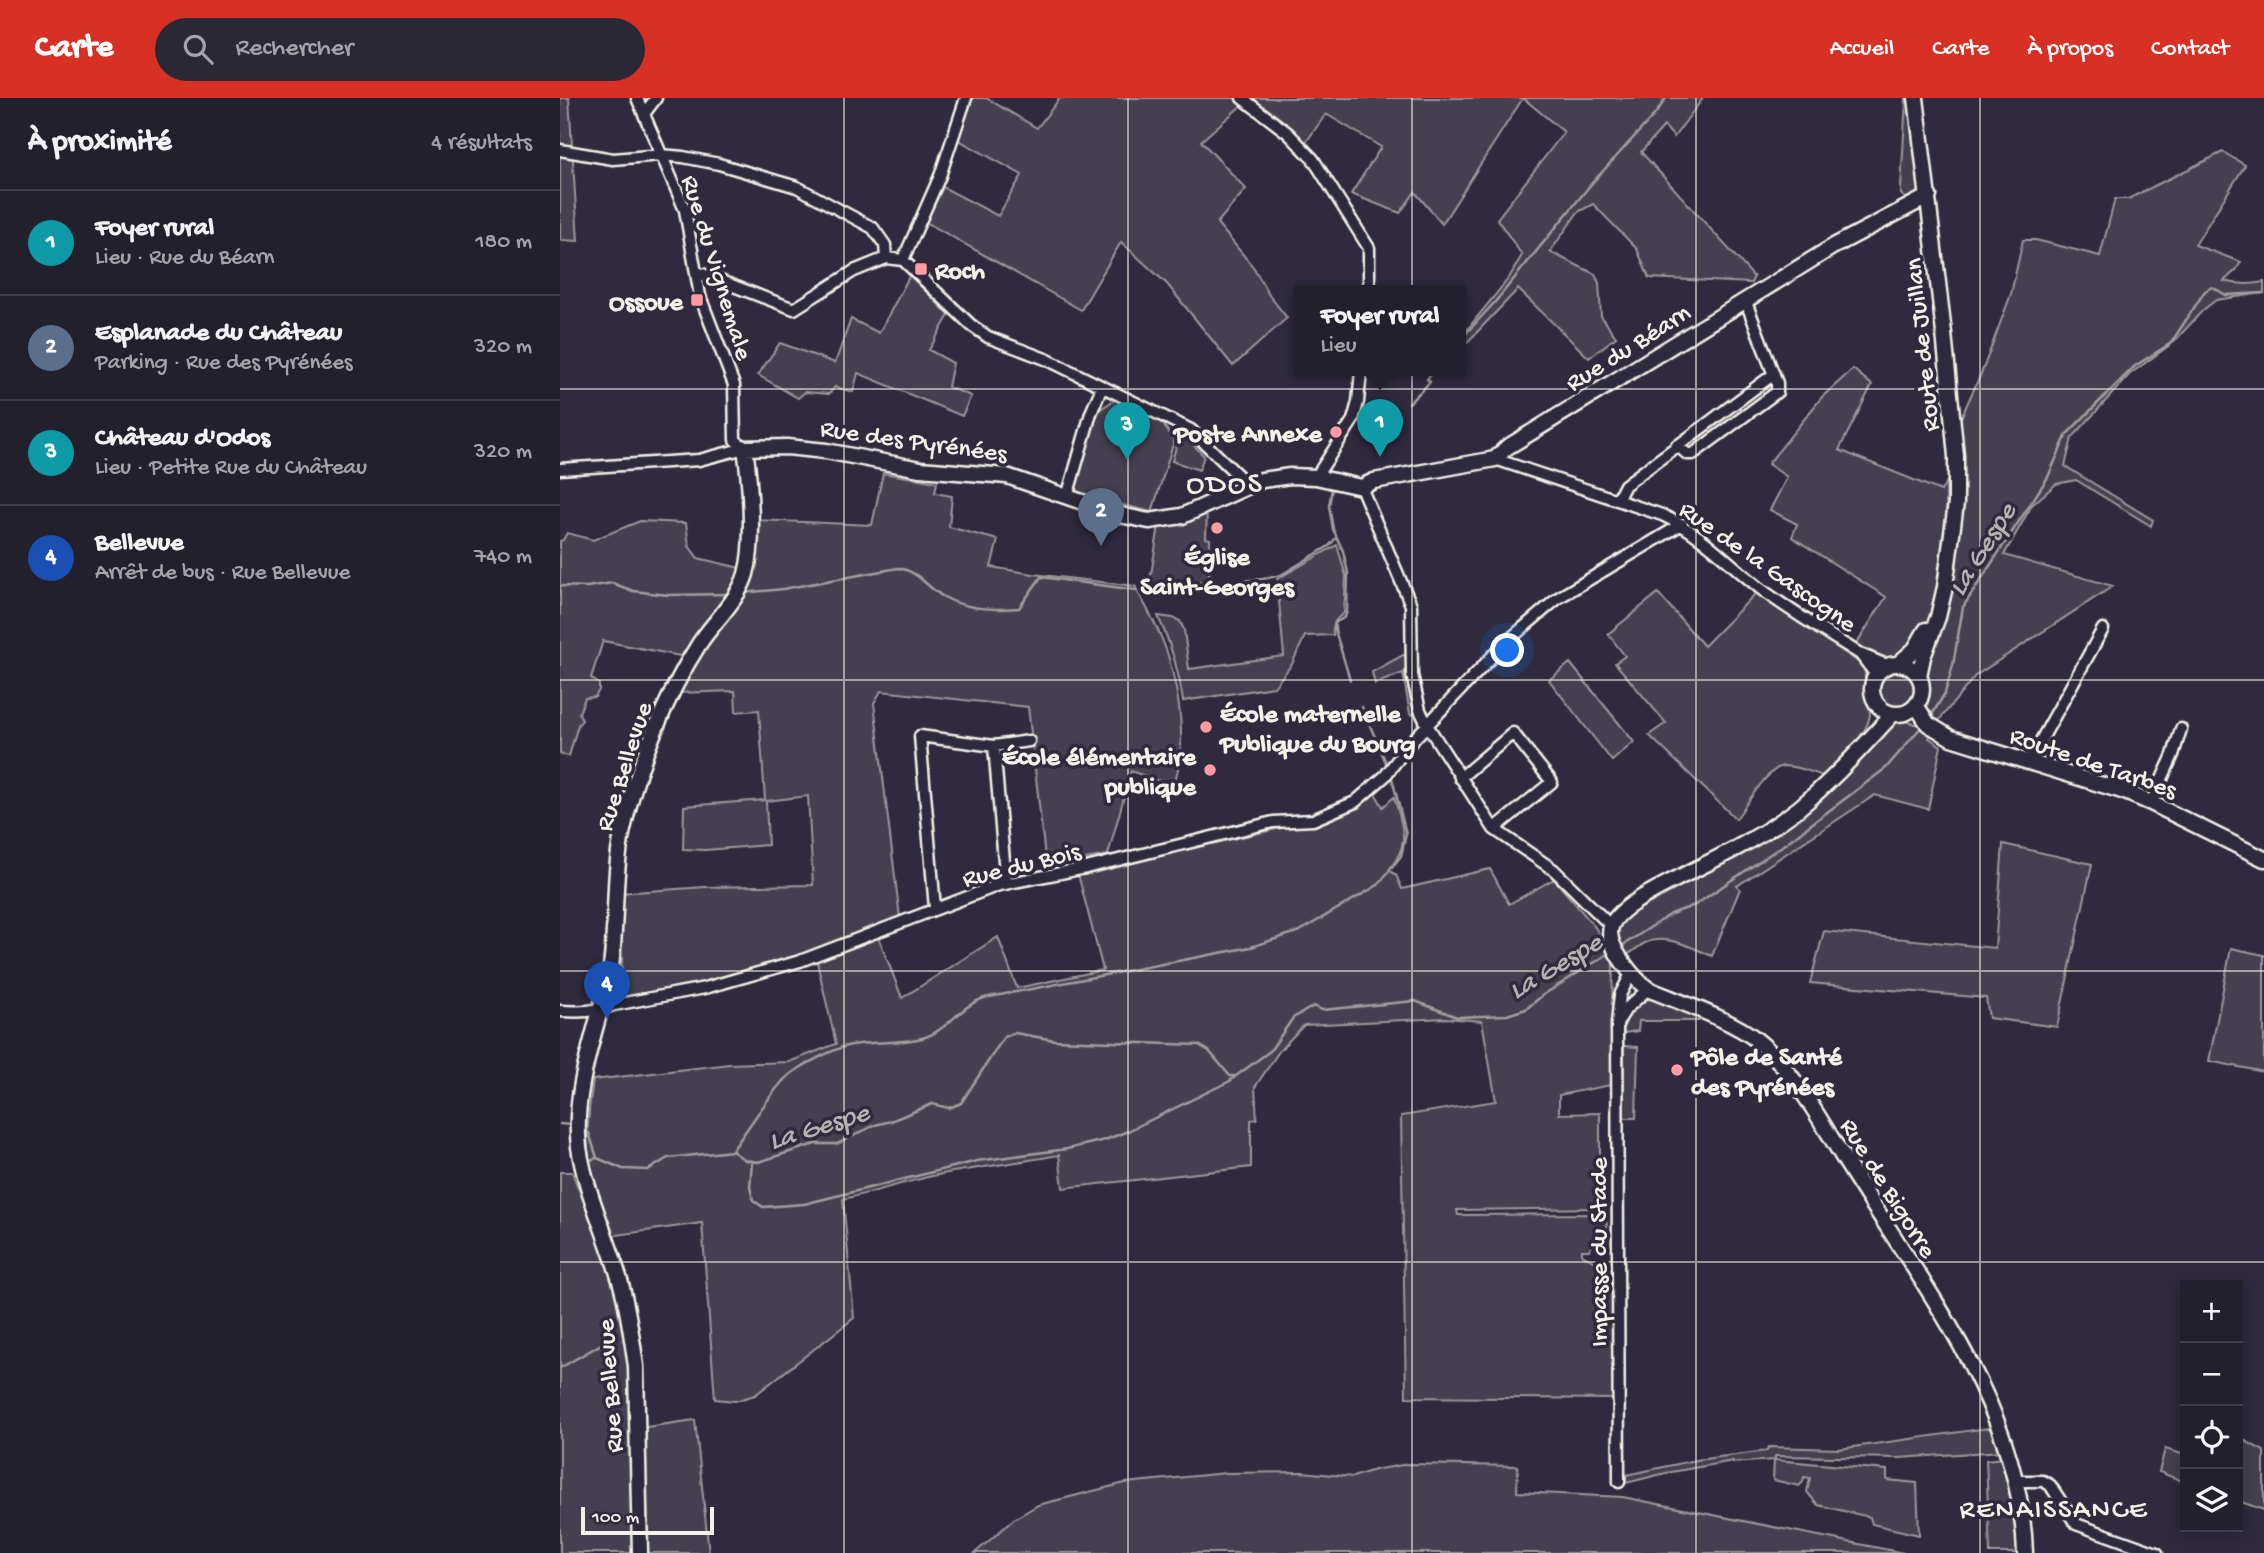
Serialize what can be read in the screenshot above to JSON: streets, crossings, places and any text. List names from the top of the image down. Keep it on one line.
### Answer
{"streets":{"street":["Rue du Vignemale","Route de Juillan","Rue du Béarn","Rue des Pyrénées","Rue de la Gascogne","Route de Tarbes","Rue Bellevue","Rue du Bois","Rue de Bigorre","Impasse du Stade"]},"crossings":[["Rue du Vignemale","Rue des Pyrénées"],["Rue du Vignemale","Rue Bellevue"],["Route de Juillan","Rue du Béarn"],["Route de Juillan","Rue de la Gascogne"],["Route de Juillan","Route de Tarbes"],["Rue du Béarn","Rue des Pyrénées"],["Rue du Béarn","Rue de la Gascogne"],["Rue des Pyrénées","Rue Bellevue"],["Rue de la Gascogne","Route de Tarbes"],["Rue de la Gascogne","Rue du Bois"],["Rue Bellevue","Rue du Bois"],["Rue de Bigorre","Impasse du Stade"]],"districts":["ODOS","RENAISSANCE"],"water":["La Gespe"],"places":{"transit":["Roch","Ossoue"],"other":["Poste Annexe","Église Saint-Georges","École maternelle Publique du Bourg","École élémentaire publique","Pôle de Santé des Pyrénées"]},"scale_bar":"100 m","page":{"header":"Carte","search":"Rechercher","nav":["Accueil","Carte","À propos","Contact"],"heading":["À proximité","4 résultats"],"list":[{"mark":"1","name":"Foyer rural","note":"Lieu · Rue du Béarn","value":"180 m"},{"mark":"2","name":"Esplanade du Château","note":"Parking · Rue des Pyrénées","value":"320 m"},{"mark":"3","name":"Château d'Odos","note":"Lieu · Petite Rue du Château","value":"320 m"},{"mark":"4","name":"Bellevue","note":"Arrêt de bus · Rue Bellevue","value":"740 m"}],"popup":["Foyer rural","Lieu"],"pins":["1","3","2","4"],"map_buttons":["+","−"],"scale":"100 m"}}
